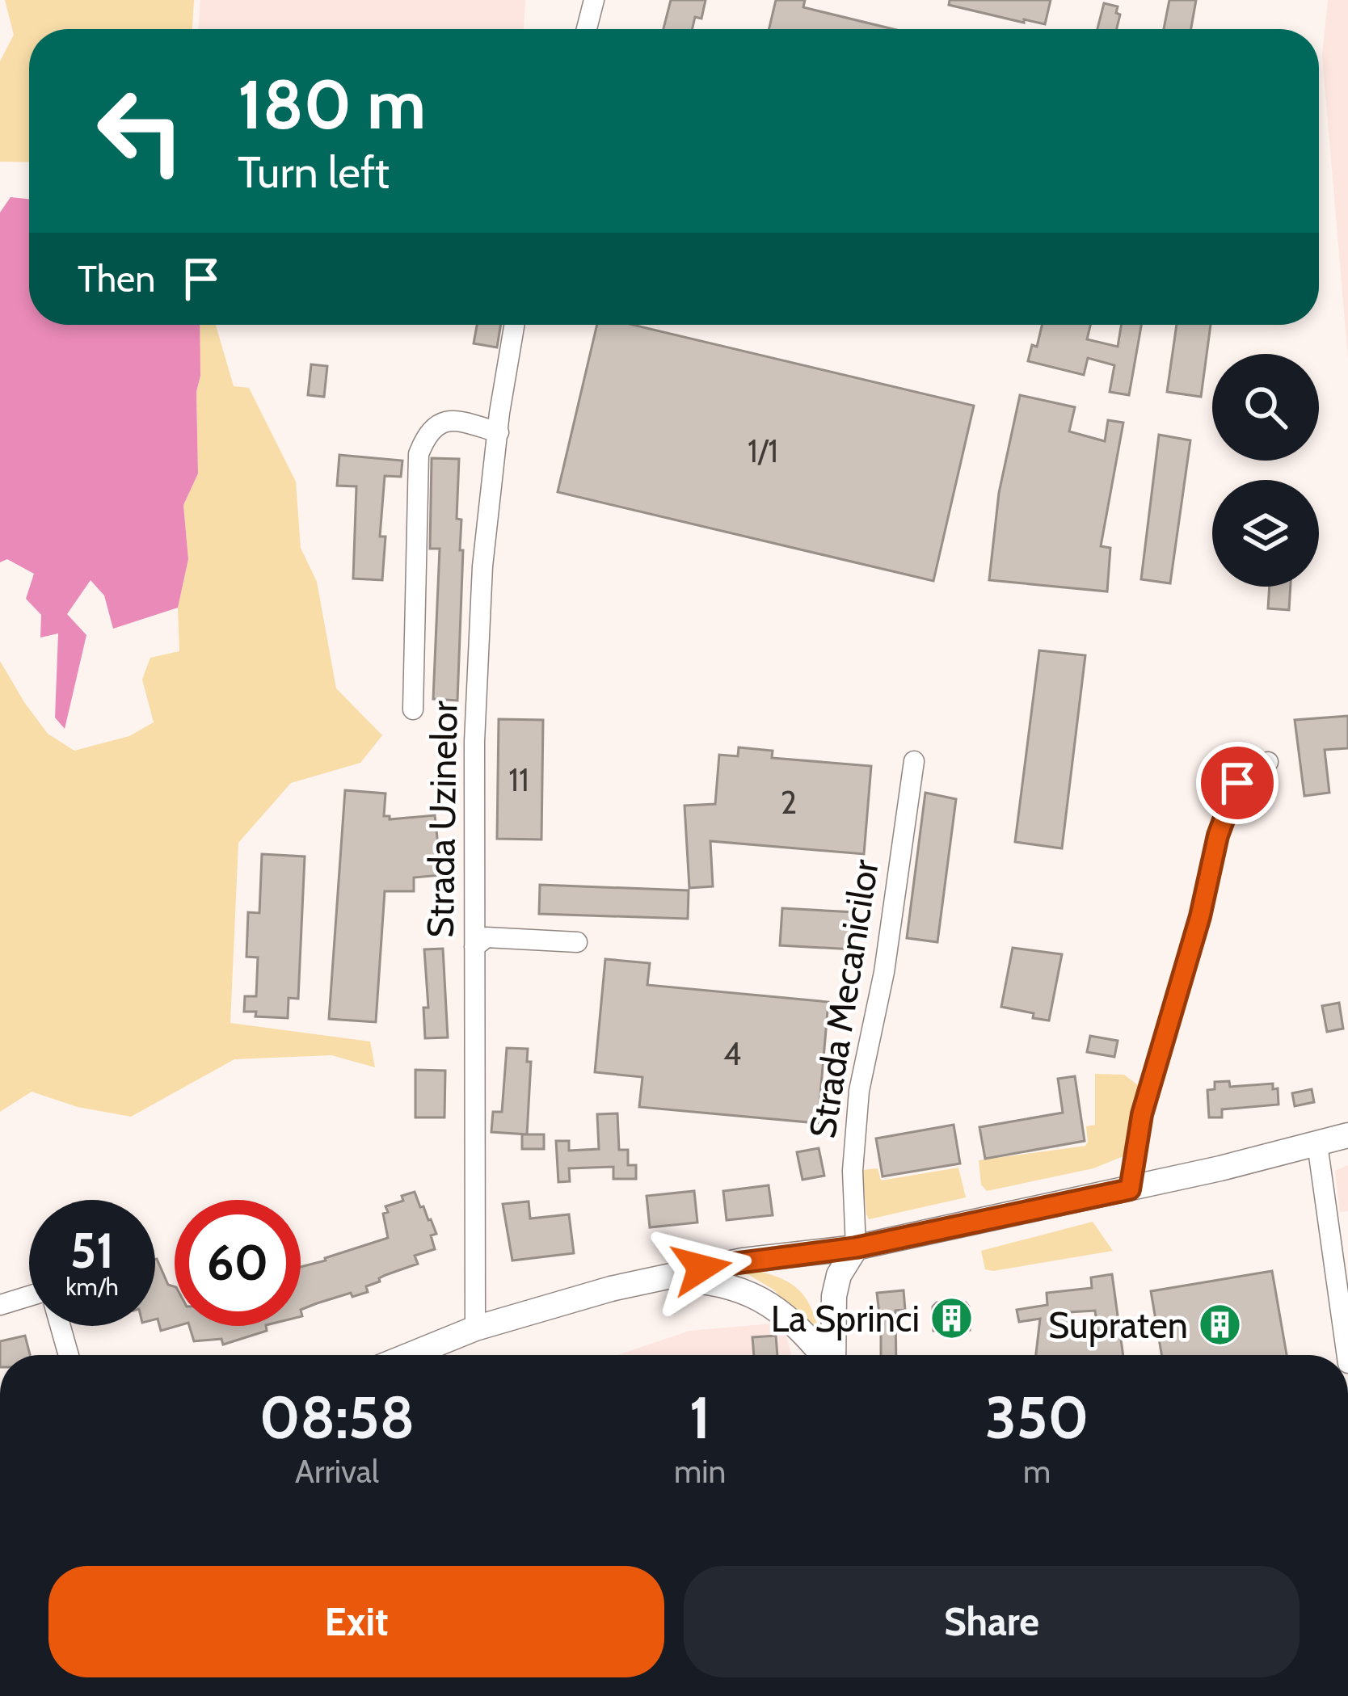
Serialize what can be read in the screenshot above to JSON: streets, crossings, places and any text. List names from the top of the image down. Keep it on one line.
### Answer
{"streets":{"street":["Strada Uzinelor","Strada Mecanicilor"]},"places":{"building":["La Sprinci","Supraten"]},"house_numbers":["1/1","11","2","4"],"page":{"turn":["180 m","Turn left"],"then":"Then","speed":"51 km/h","limit":"60","eta":["08:58","Arrival","1","min","350","m"],"buttons":["Exit","Share"]}}
